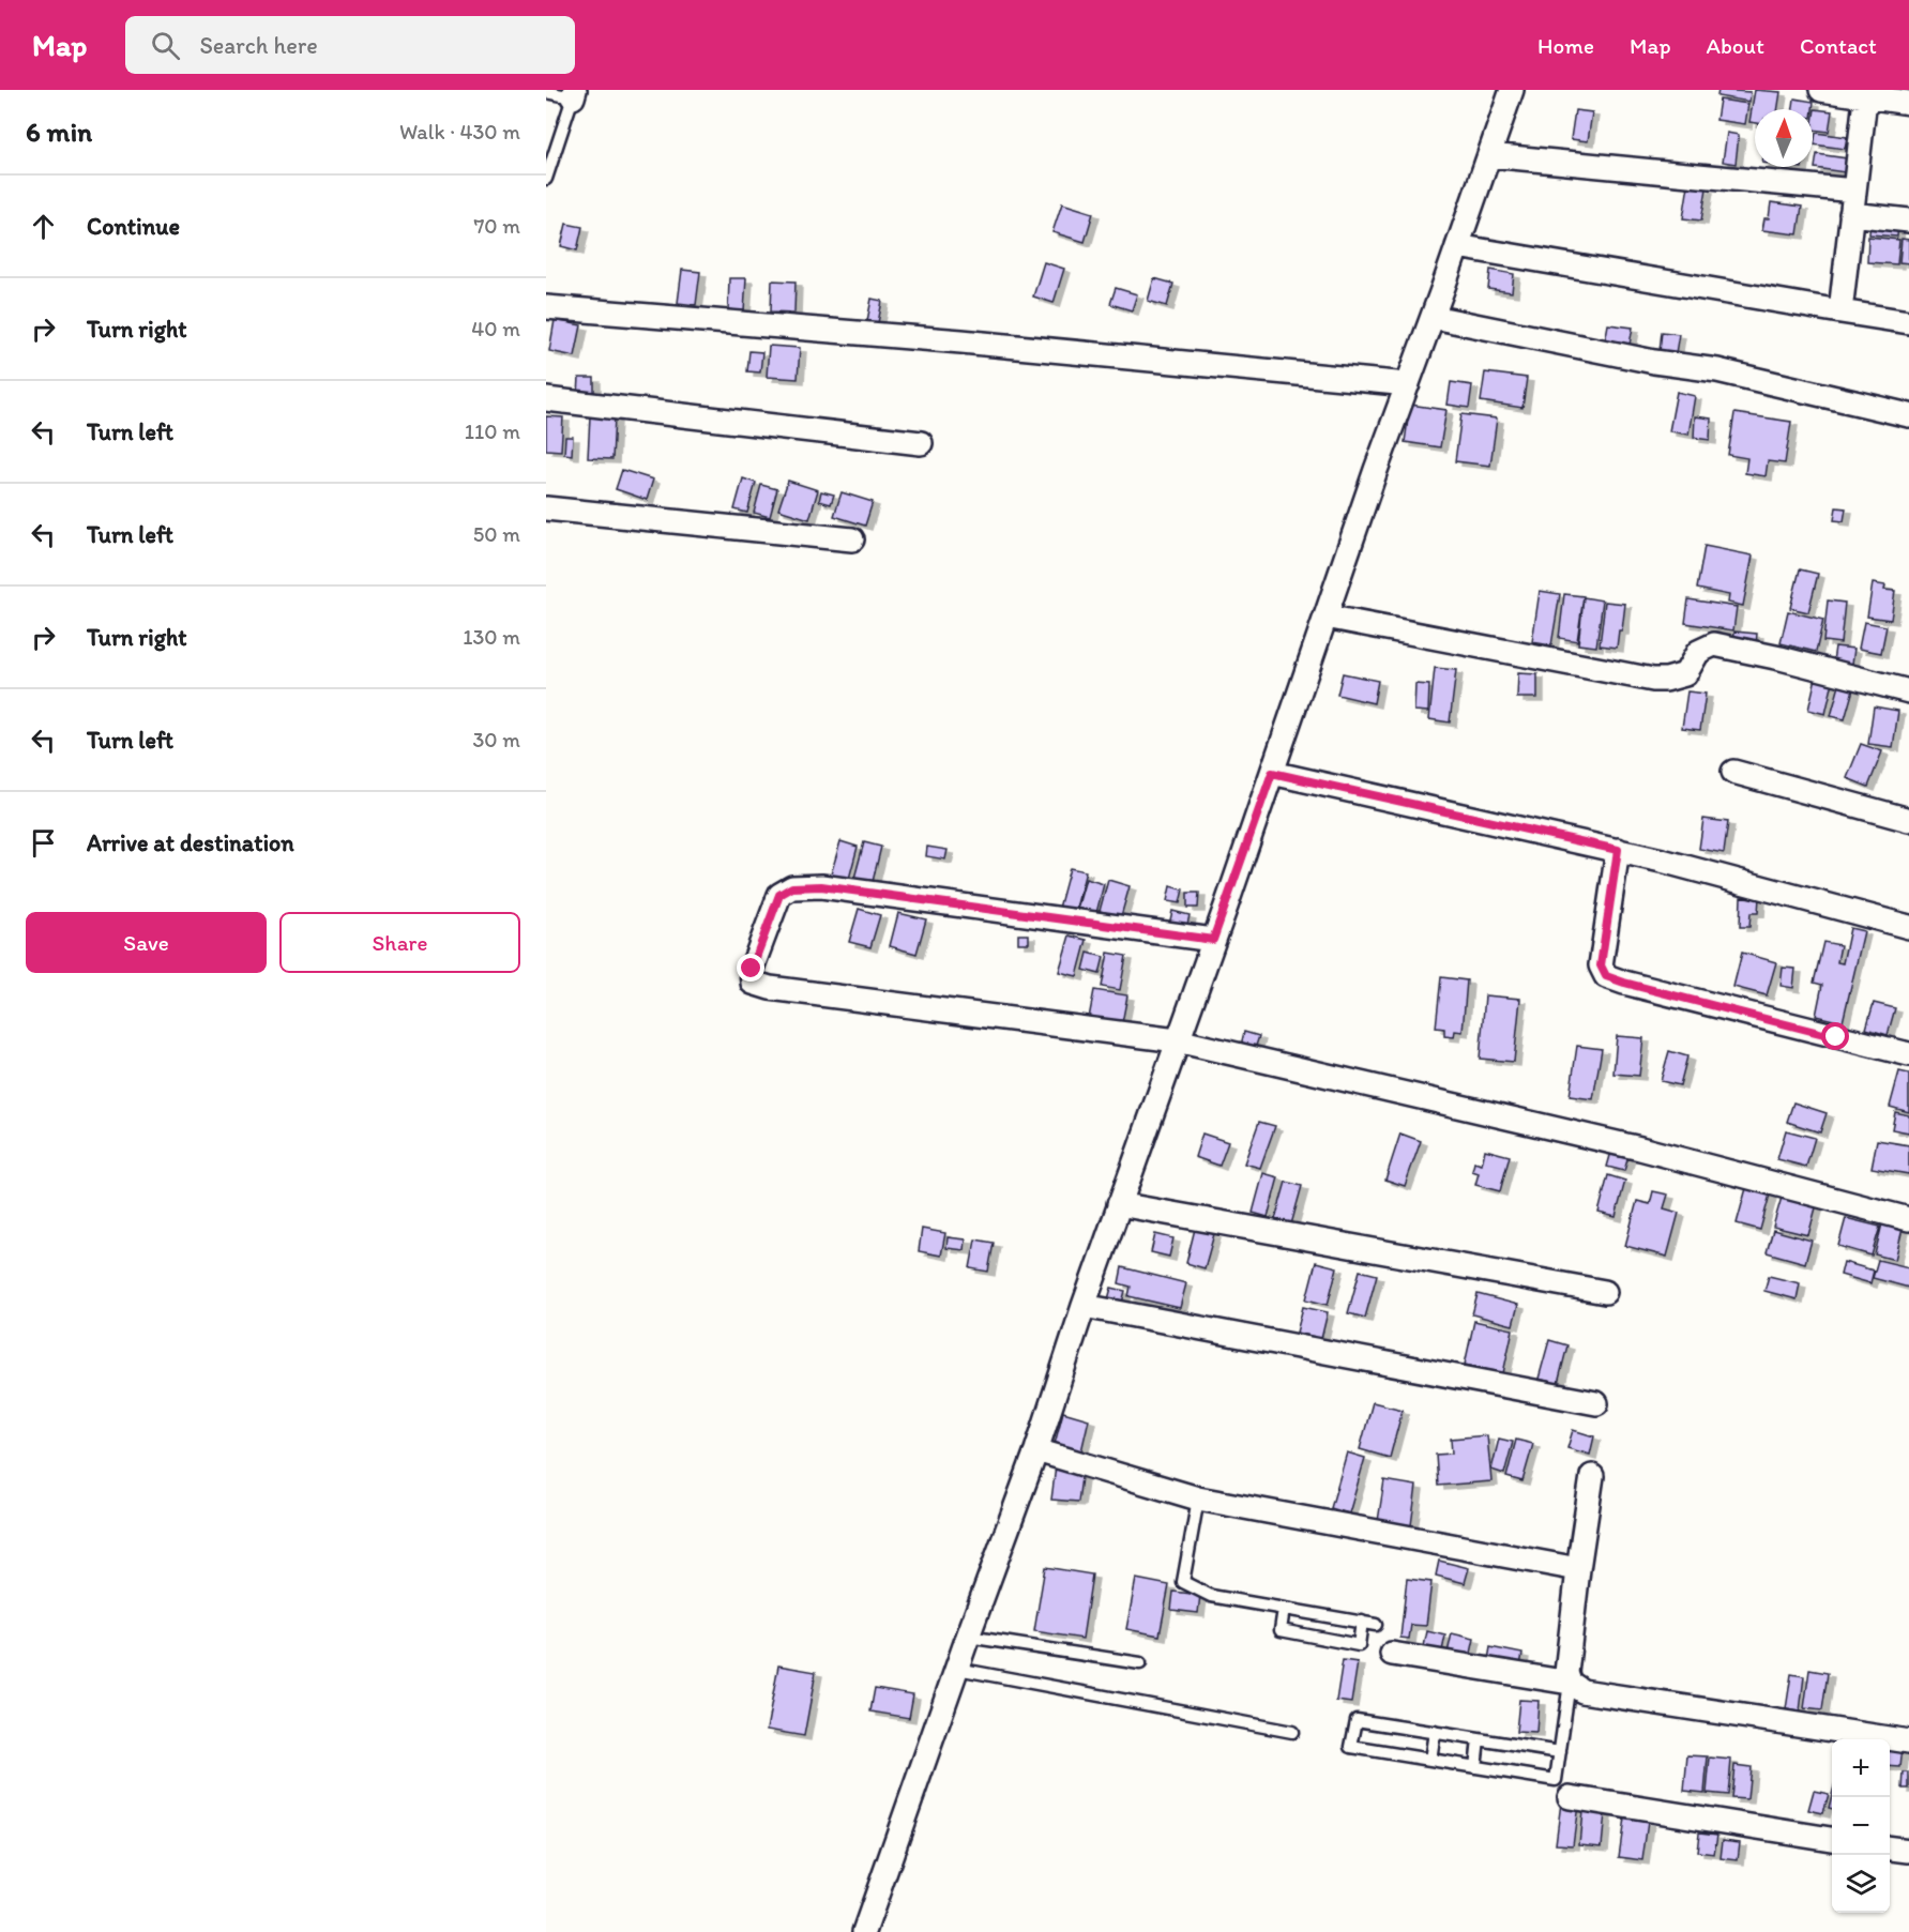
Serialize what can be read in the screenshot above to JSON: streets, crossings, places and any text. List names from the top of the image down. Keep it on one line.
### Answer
{"north":"top","page":{"header":"Map","search":"Search here","nav":["Home","Map","About","Contact"],"heading":["6 min","Walk · 430 m"],"list":[["Continue","70 m"],["Turn right","40 m"],["Turn left","110 m"],["Turn left","50 m"],["Turn right","130 m"],["Turn left","30 m"],"Arrive at destination"],"buttons":["Save","Share"],"map_buttons":["+","−"]}}
